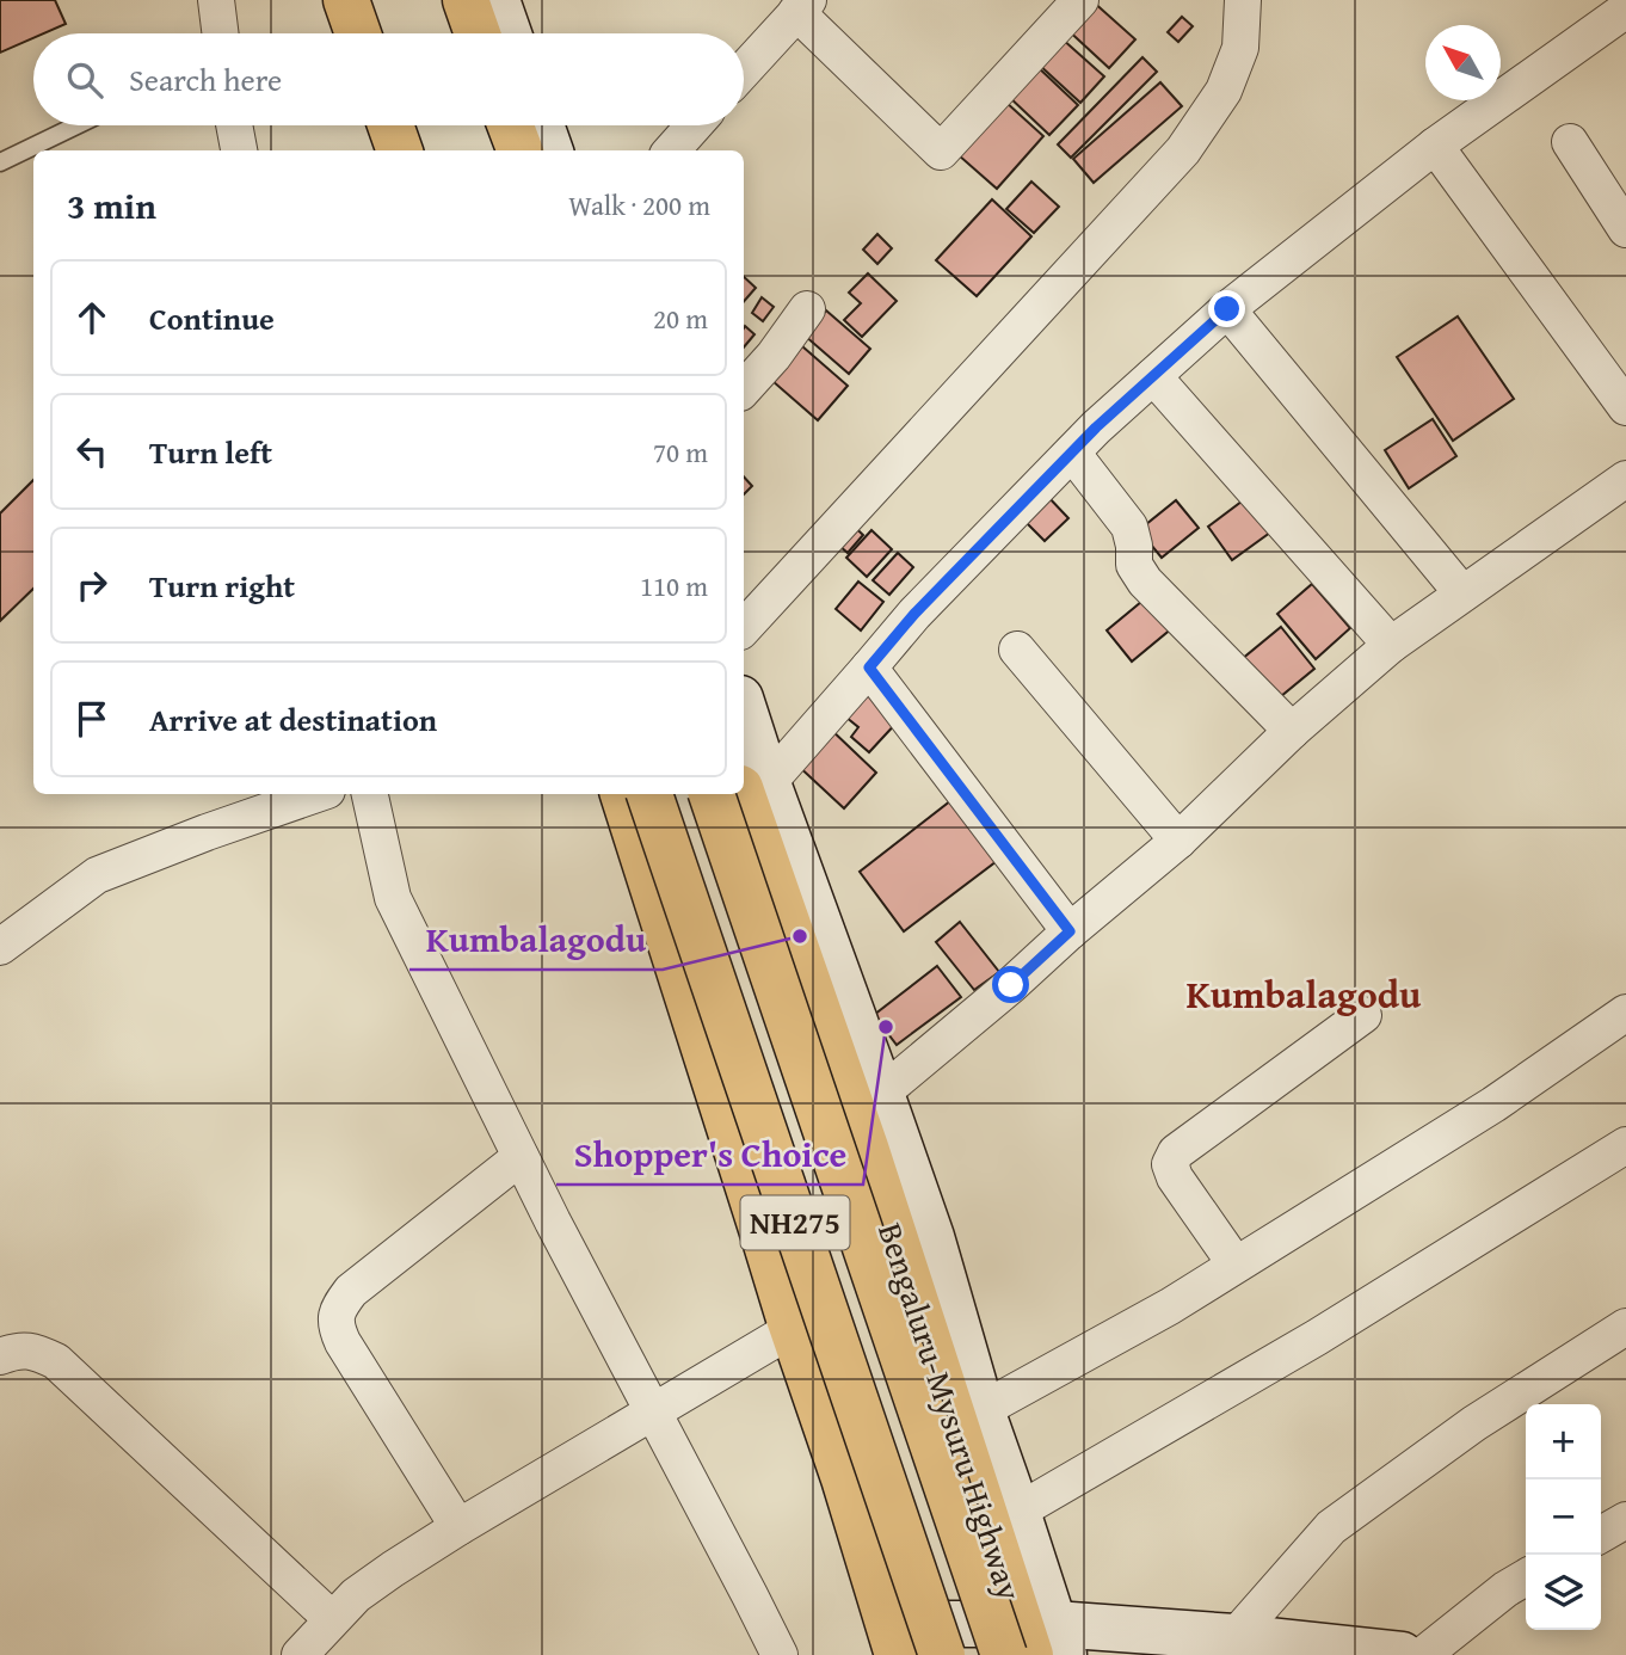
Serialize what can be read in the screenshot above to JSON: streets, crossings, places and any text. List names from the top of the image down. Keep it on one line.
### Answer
{"streets":{"highway":["NH275","Bengaluru-Mysuru Highway"]},"crossings":[["NH275","Bengaluru-Mysuru Highway"]],"districts":["Kumbalagodu"],"places":["Kumbalagodu","Shopper's Choice"],"north":"top left","page":{"search":"Search here","heading":["3 min","Walk · 200 m"],"list":[["Continue","20 m"],["Turn left","70 m"],["Turn right","110 m"],"Arrive at destination"],"map_buttons":["+","−"]}}
